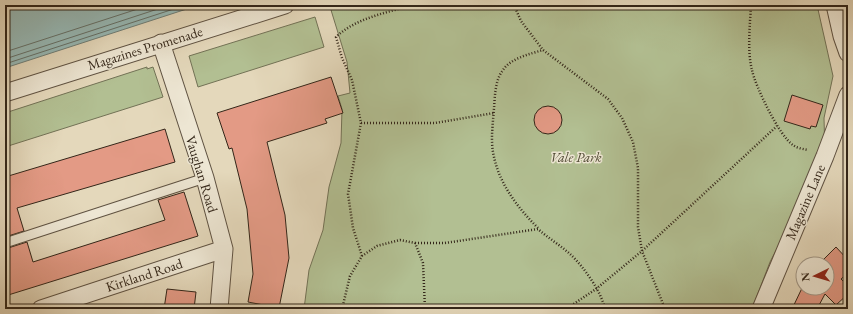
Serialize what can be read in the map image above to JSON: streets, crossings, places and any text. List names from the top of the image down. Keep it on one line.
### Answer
{"streets":{"street":["Magazines Promenade","Vaughan Road","Magazine Lane","Kirkland Road"]},"crossings":[["Magazines Promenade","Vaughan Road"],["Vaughan Road","Kirkland Road"]],"parks":["Vale Park"],"north":"left"}
